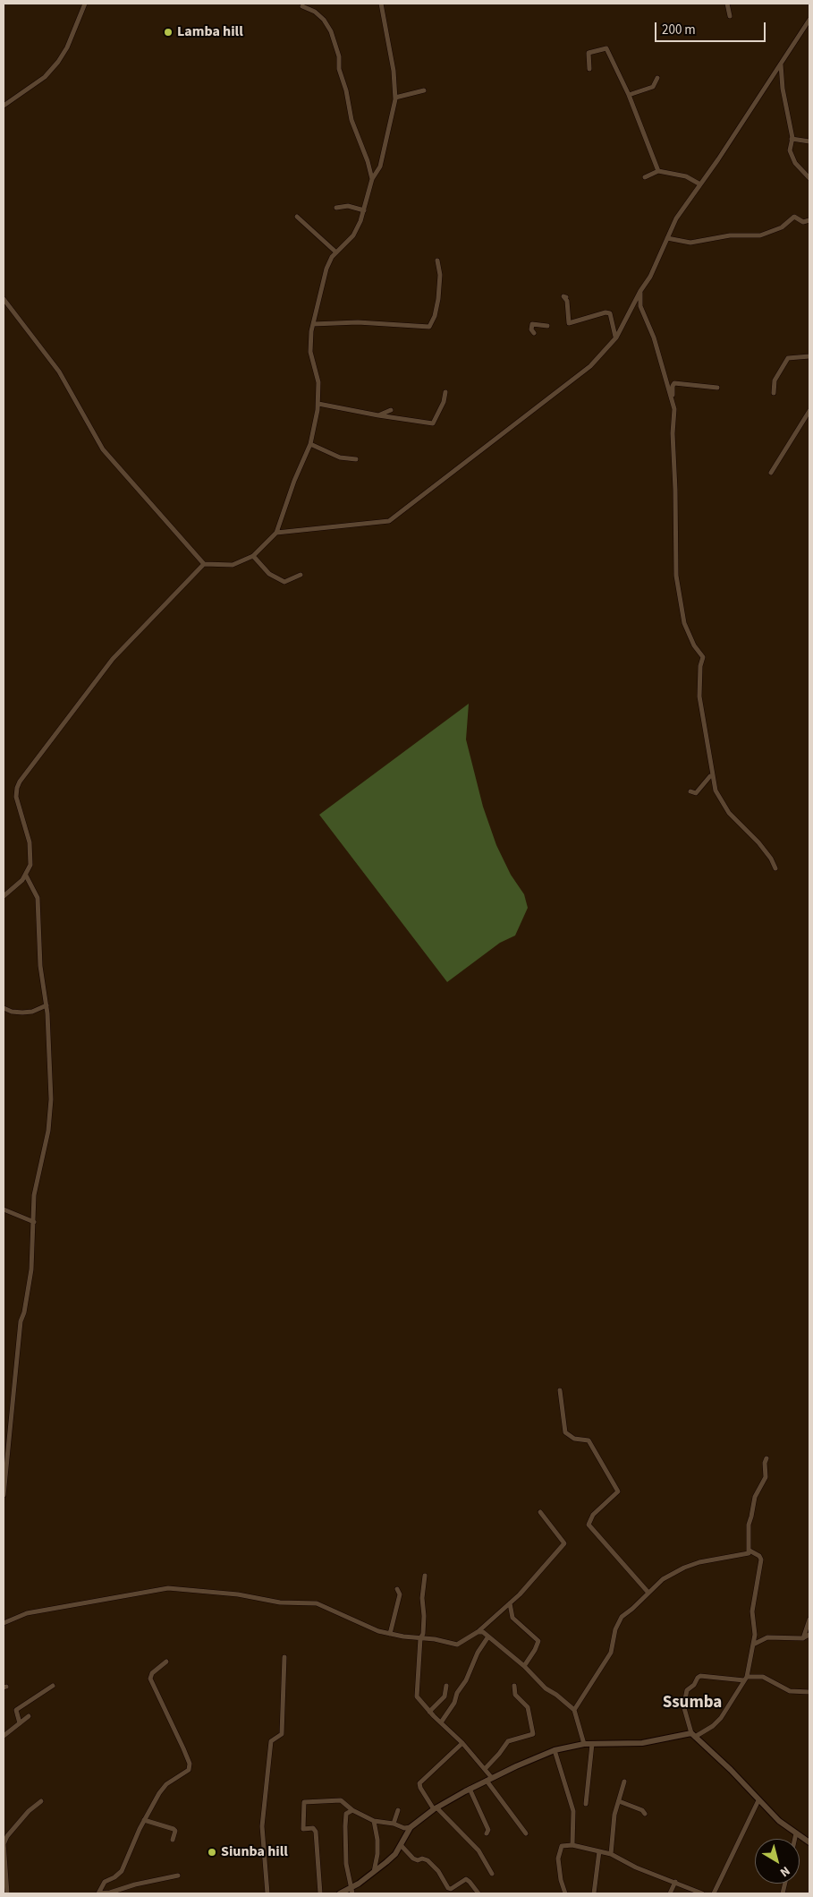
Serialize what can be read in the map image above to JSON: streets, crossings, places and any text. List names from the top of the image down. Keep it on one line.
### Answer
{"districts":["Ssumba"],"places":["Lamba hill","Siunba hill"],"scale_bar":"200 m","north":"bottom right"}
